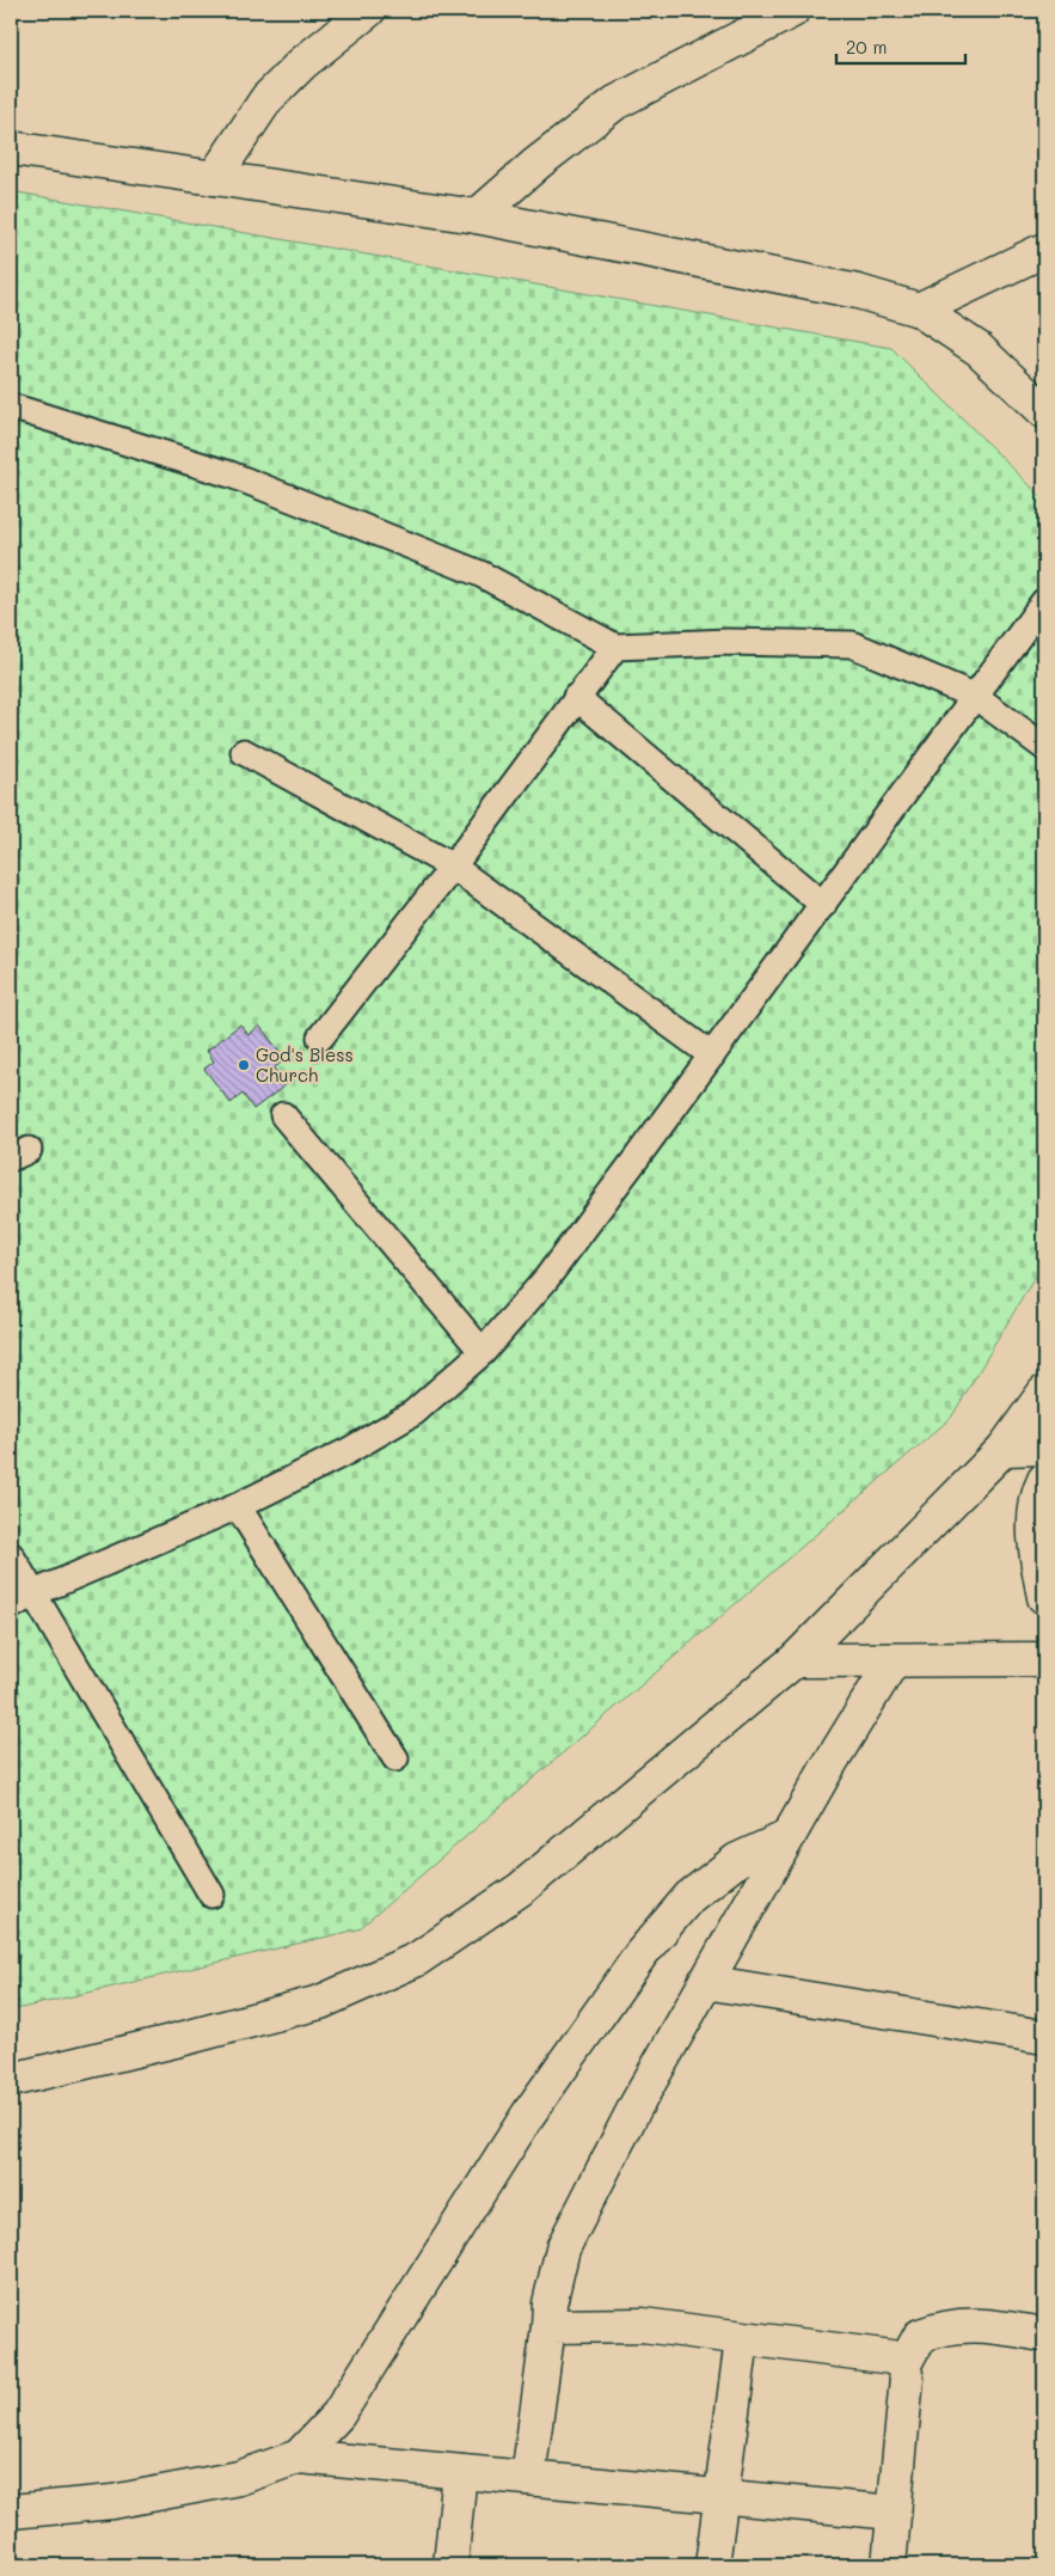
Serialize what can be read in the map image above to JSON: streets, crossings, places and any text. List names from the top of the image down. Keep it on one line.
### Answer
{"places":["God's Bless Church"],"scale_bar":"20 m"}
